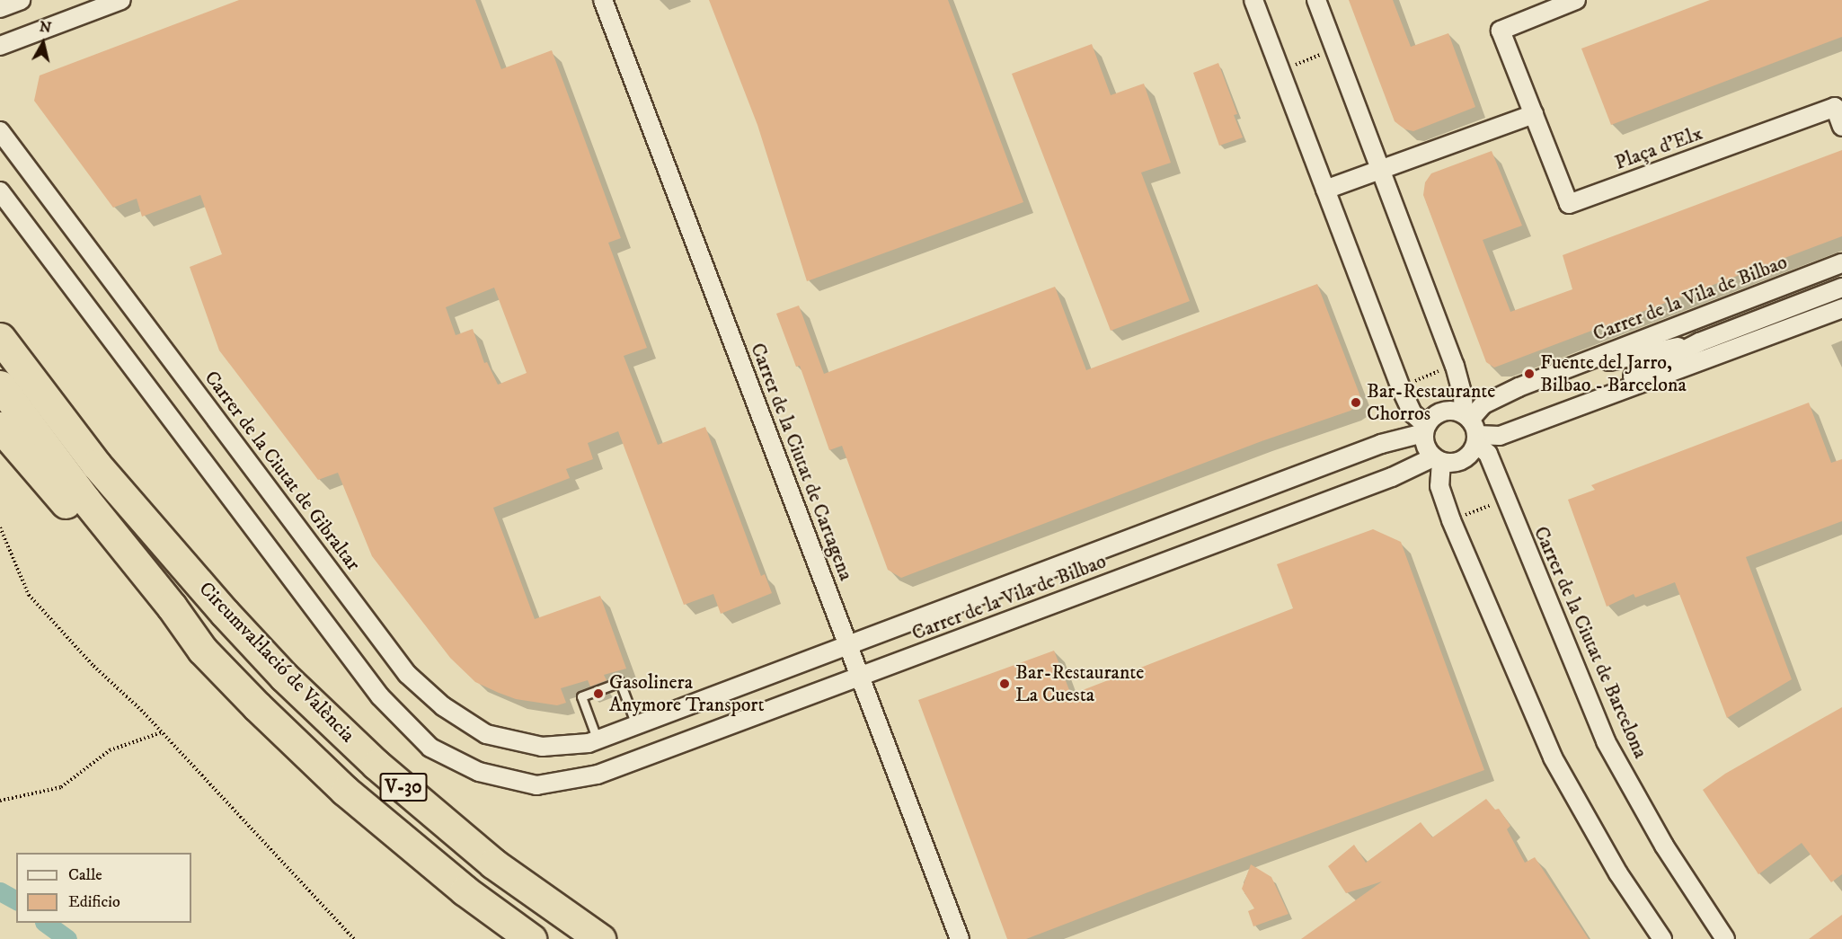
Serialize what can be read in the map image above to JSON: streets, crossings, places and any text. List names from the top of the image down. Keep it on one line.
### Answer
{"streets":{"highway":["Circumval·lació de València","V-30"],"street":["Plaça d'Elx","Carrer de la Vila de Bilbao","Carrer de la Ciutat de Cartagena","Carrer de la Ciutat de Gibraltar","Carrer de la Ciutat de Barcelona"]},"crossings":[["Carrer de la Vila de Bilbao","Carrer de la Ciutat de Cartagena"],["Carrer de la Vila de Bilbao","Carrer de la Ciutat de Gibraltar"],["Carrer de la Vila de Bilbao","Carrer de la Ciutat de Barcelona"]],"places":["Fuente del Jarro, Bilbao - Barcelona","Bar-Restaurante Chorros","Bar-Restaurante La Cuesta","Gasolinera Anymore Transport"],"legend":["Calle","Edificio"],"north":"top"}
